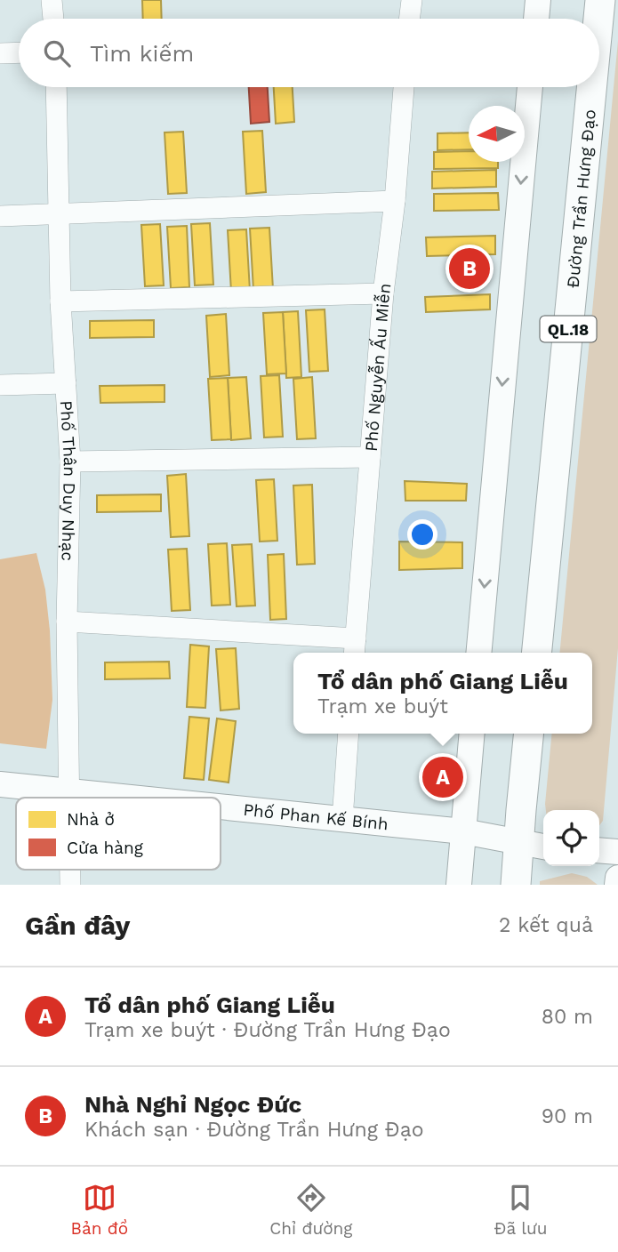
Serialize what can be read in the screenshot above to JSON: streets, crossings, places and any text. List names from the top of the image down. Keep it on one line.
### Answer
{"streets":{"highway":["Đường Trần Hưng Đạo","QL.18"],"main road":["Phố Phan Kế Bính"],"street":["Phố Nguyễn Ấu Miễn","Phố Thân Duy Nhạc"]},"crossings":[["Phố Thân Duy Nhạc","Phố Phan Kế Bính"]],"legend":["Nhà ở","Cửa hàng"],"north":"left","page":{"search":"Tìm kiếm","pins":["B","A"],"popup":["Tổ dân phố Giang Liễu","Trạm xe buýt"],"heading":["Gần đây","2 kết quả"],"list":[{"mark":"A","name":"Tổ dân phố Giang Liễu","note":"Trạm xe buýt · Đường Trần Hưng Đạo","value":"80 m"},{"mark":"B","name":"Nhà Nghỉ Ngọc Đức","note":"Khách sạn · Đường Trần Hưng Đạo","value":"90 m"}],"nav":["Bản đồ","Chỉ đường","Đã lưu"]}}
